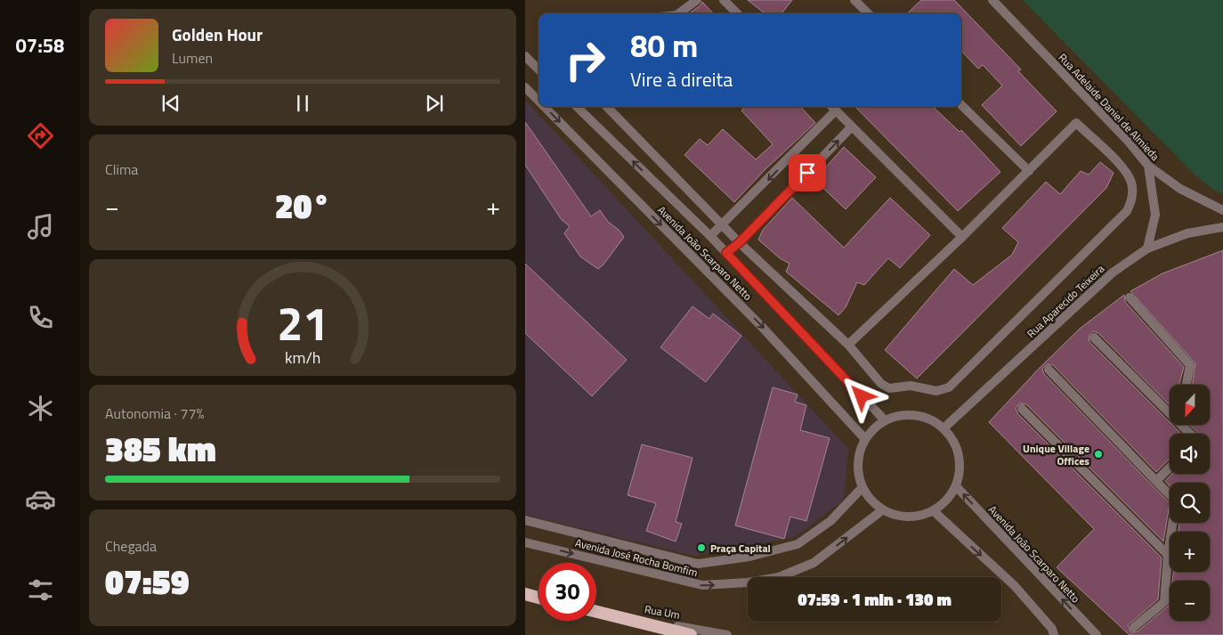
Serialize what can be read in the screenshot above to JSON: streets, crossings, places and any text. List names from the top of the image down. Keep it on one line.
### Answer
{"streets":{"street":["Rua Adelaide Daniel de Almieda","Avenida João Scarparo Netto","Rua Aparecido Teixeira","Avenida José Rocha Bomfim","Rua Um"]},"crossings":[["Avenida João Scarparo Netto","Rua Aparecido Teixeira"],["Avenida João Scarparo Netto","Avenida José Rocha Bomfim"],["Rua Aparecido Teixeira","Avenida José Rocha Bomfim"]],"places":["Unique Village Offices","Praça Capital"],"north":"bottom","page":{"tabs":"07:58","turn":["80 m","Vire à direita"],"song":["Golden Hour","Lumen"],"tile":["Clima",["Autonomia · 77%","385 km"],["Chegada","07:59"]],"heat":["−","20°","+"],"map_buttons":["+","−"],"limit":"30","trip":"07:59 · 1 min · 130 m","gauge":["21","km/h"]}}
